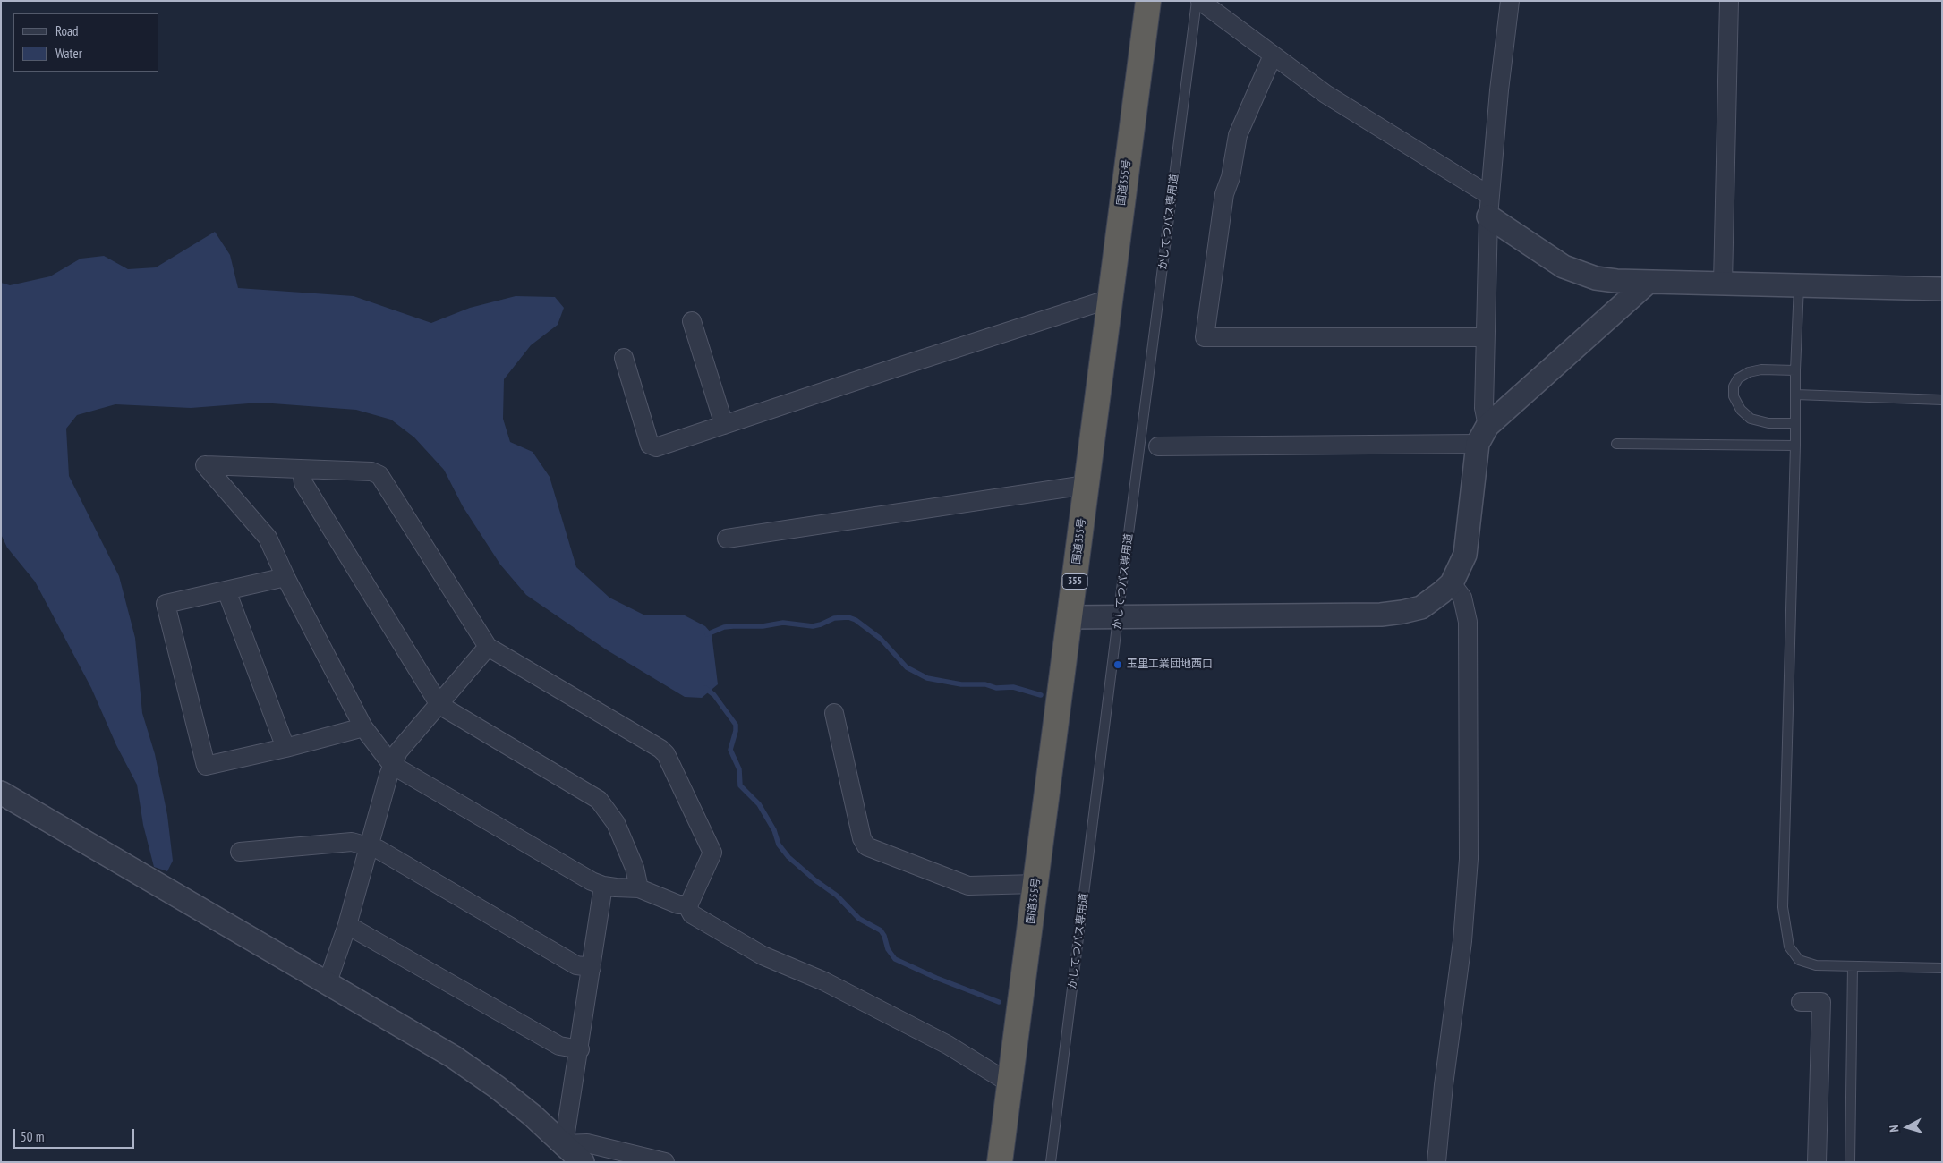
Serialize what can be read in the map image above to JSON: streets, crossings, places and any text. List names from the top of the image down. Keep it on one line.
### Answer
{"streets":{"highway":["国道355号","355"],"lane":["かしてつバス専用道"]},"places":["玉里工業団地西口"],"legend":["Road","Water"],"scale_bar":"50 m","north":"left"}
